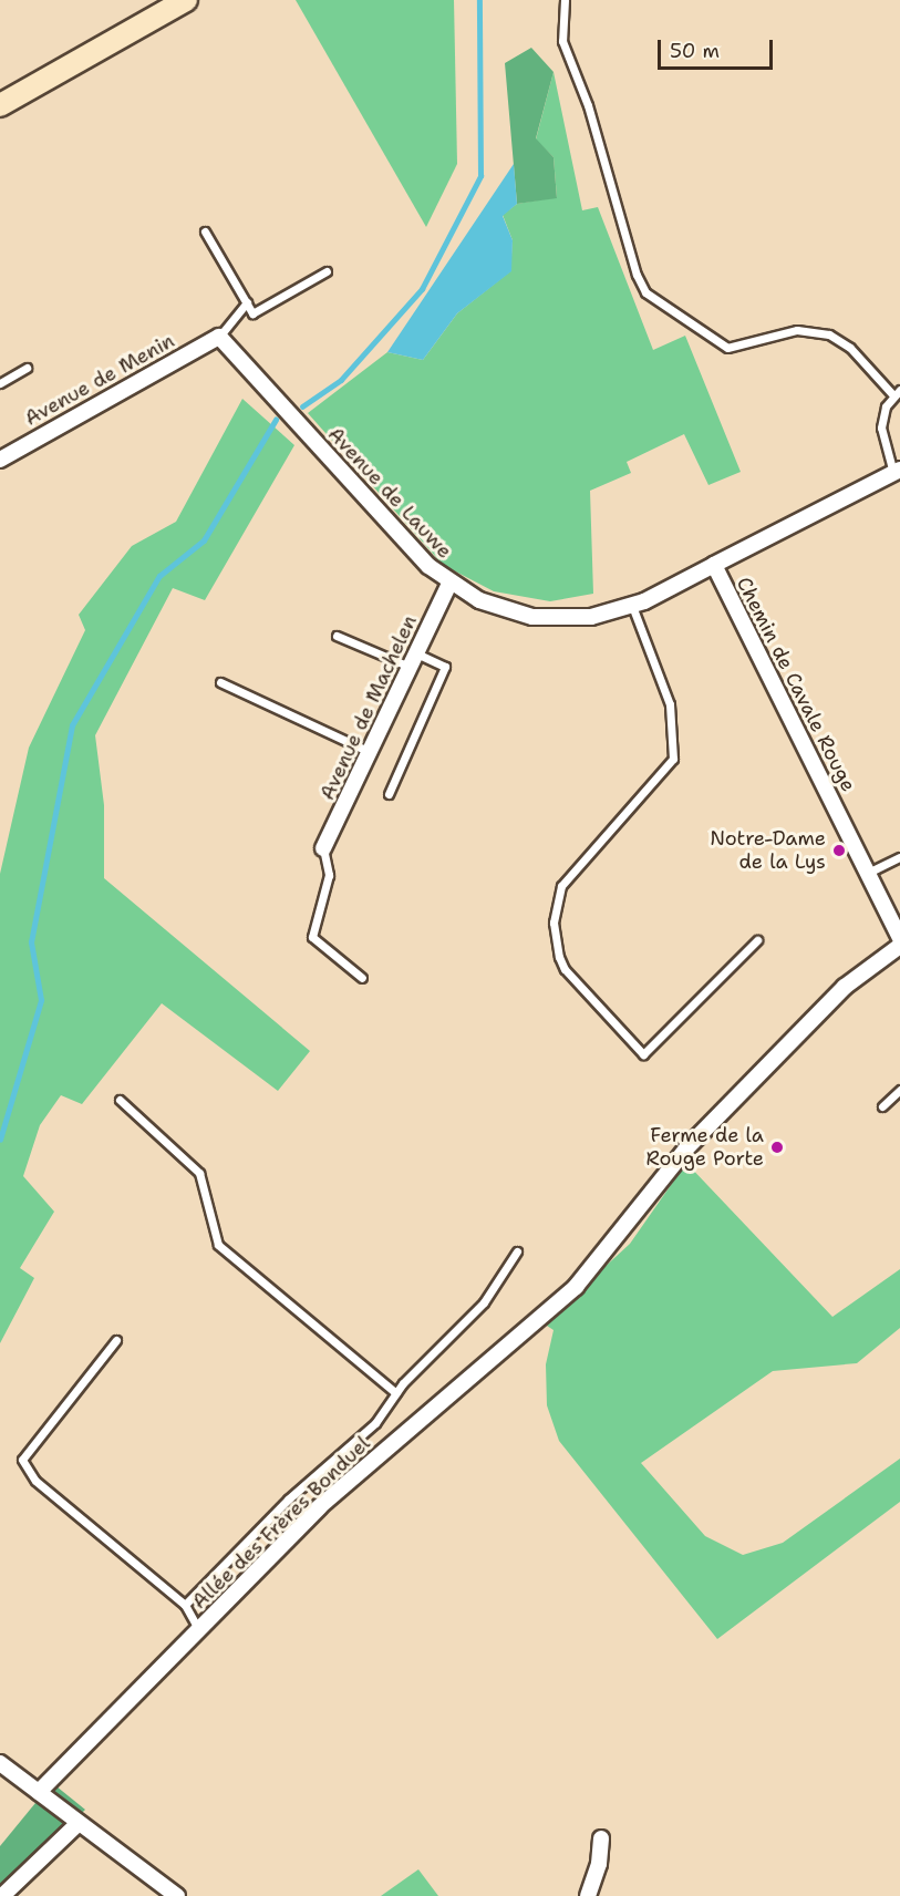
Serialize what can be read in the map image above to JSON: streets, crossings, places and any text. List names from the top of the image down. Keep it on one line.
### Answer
{"streets":{"street":["Avenue de Menin","Avenue de Lauwe","Chemin de Cavale Rouge","Avenue de Machelen","Allée des Frères Bonduel"]},"crossings":[["Avenue de Menin","Avenue de Lauwe"],["Avenue de Lauwe","Chemin de Cavale Rouge"],["Avenue de Lauwe","Avenue de Machelen"]],"places":["Notre-Dame de la Lys","Ferme de la Rouge Porte"],"scale_bar":"50 m"}
